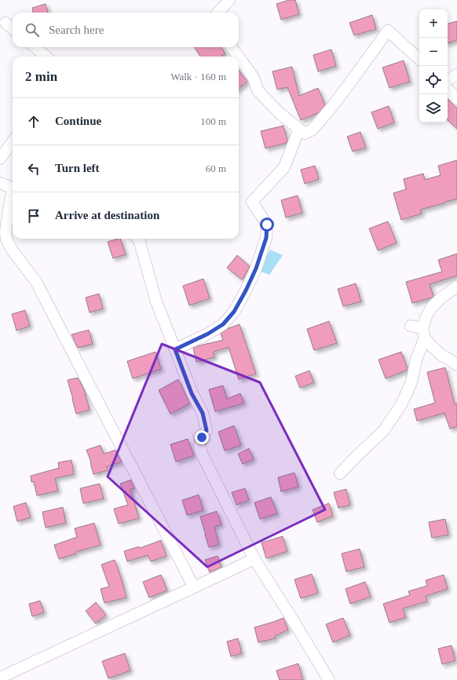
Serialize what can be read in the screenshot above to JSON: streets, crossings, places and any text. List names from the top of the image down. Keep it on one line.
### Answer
{"page":{"map_buttons":["+","−"],"search":"Search here","heading":["2 min","Walk · 160 m"],"list":[["Continue","100 m"],["Turn left","60 m"],"Arrive at destination"]}}
